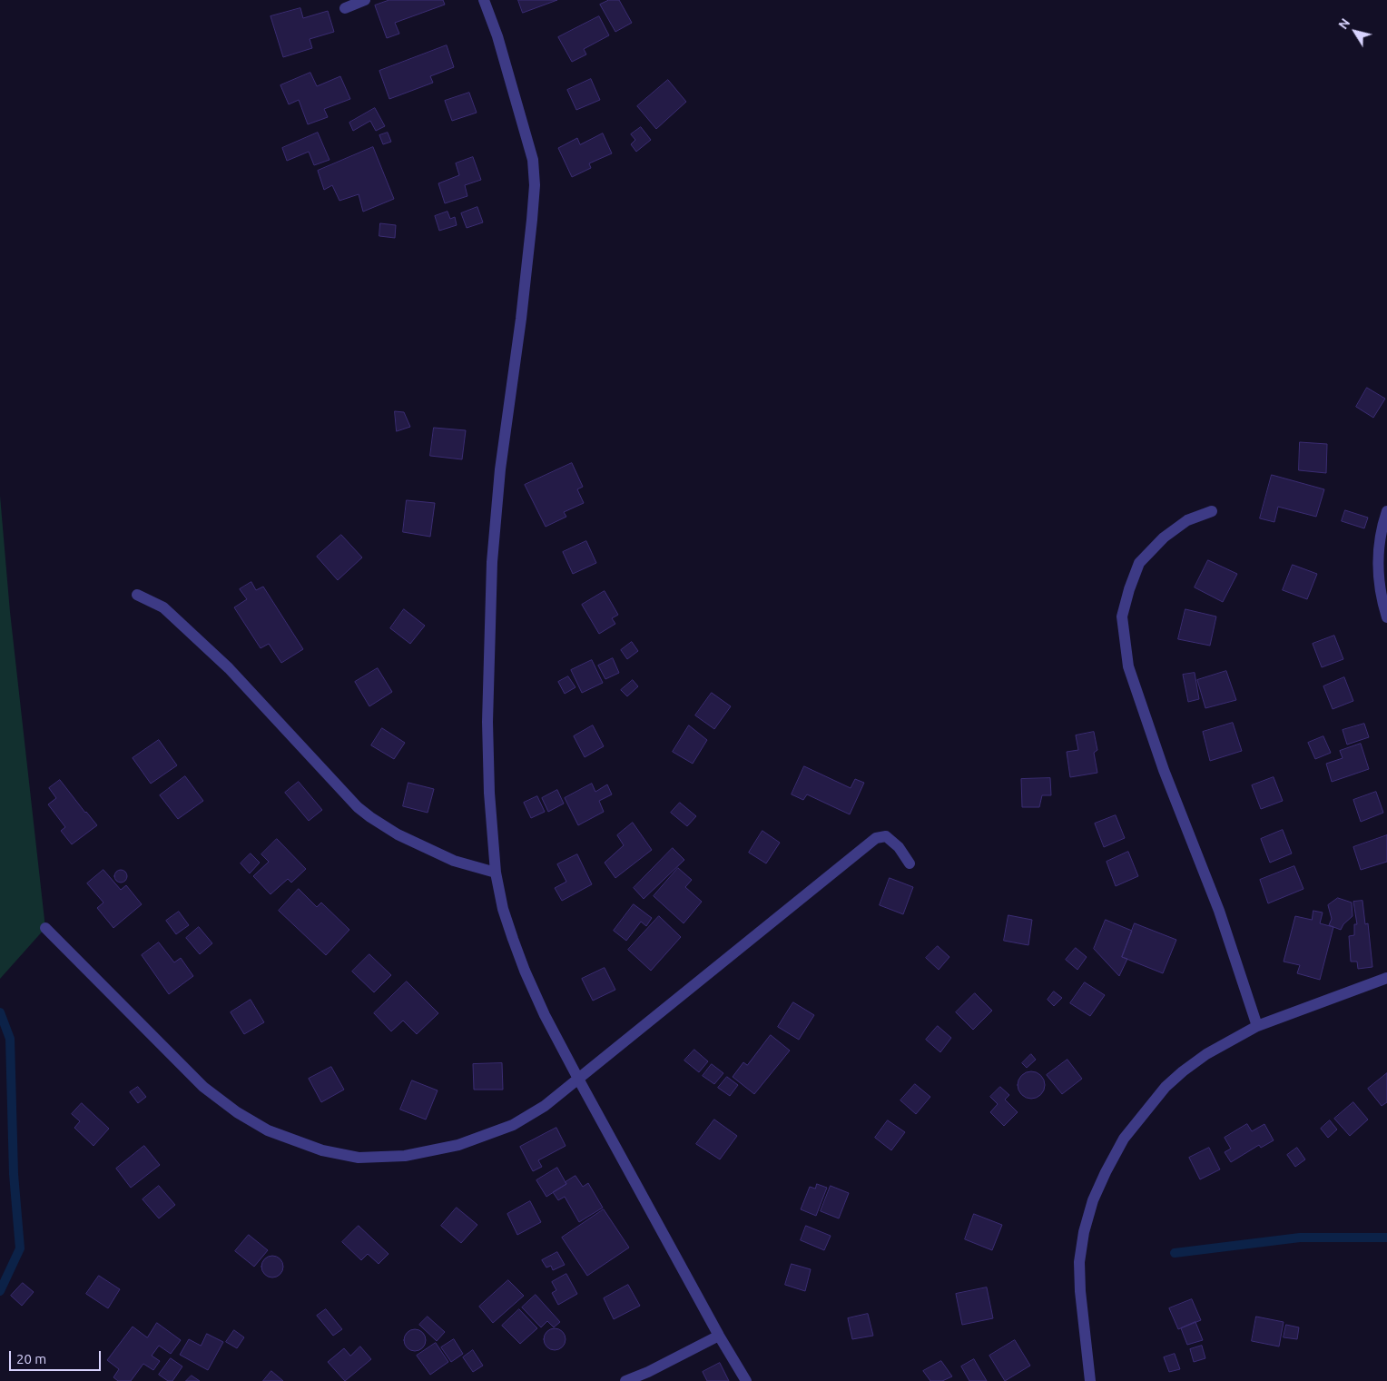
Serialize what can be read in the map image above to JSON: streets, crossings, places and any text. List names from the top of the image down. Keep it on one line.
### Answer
{"scale_bar":"20 m","north":"top left"}
